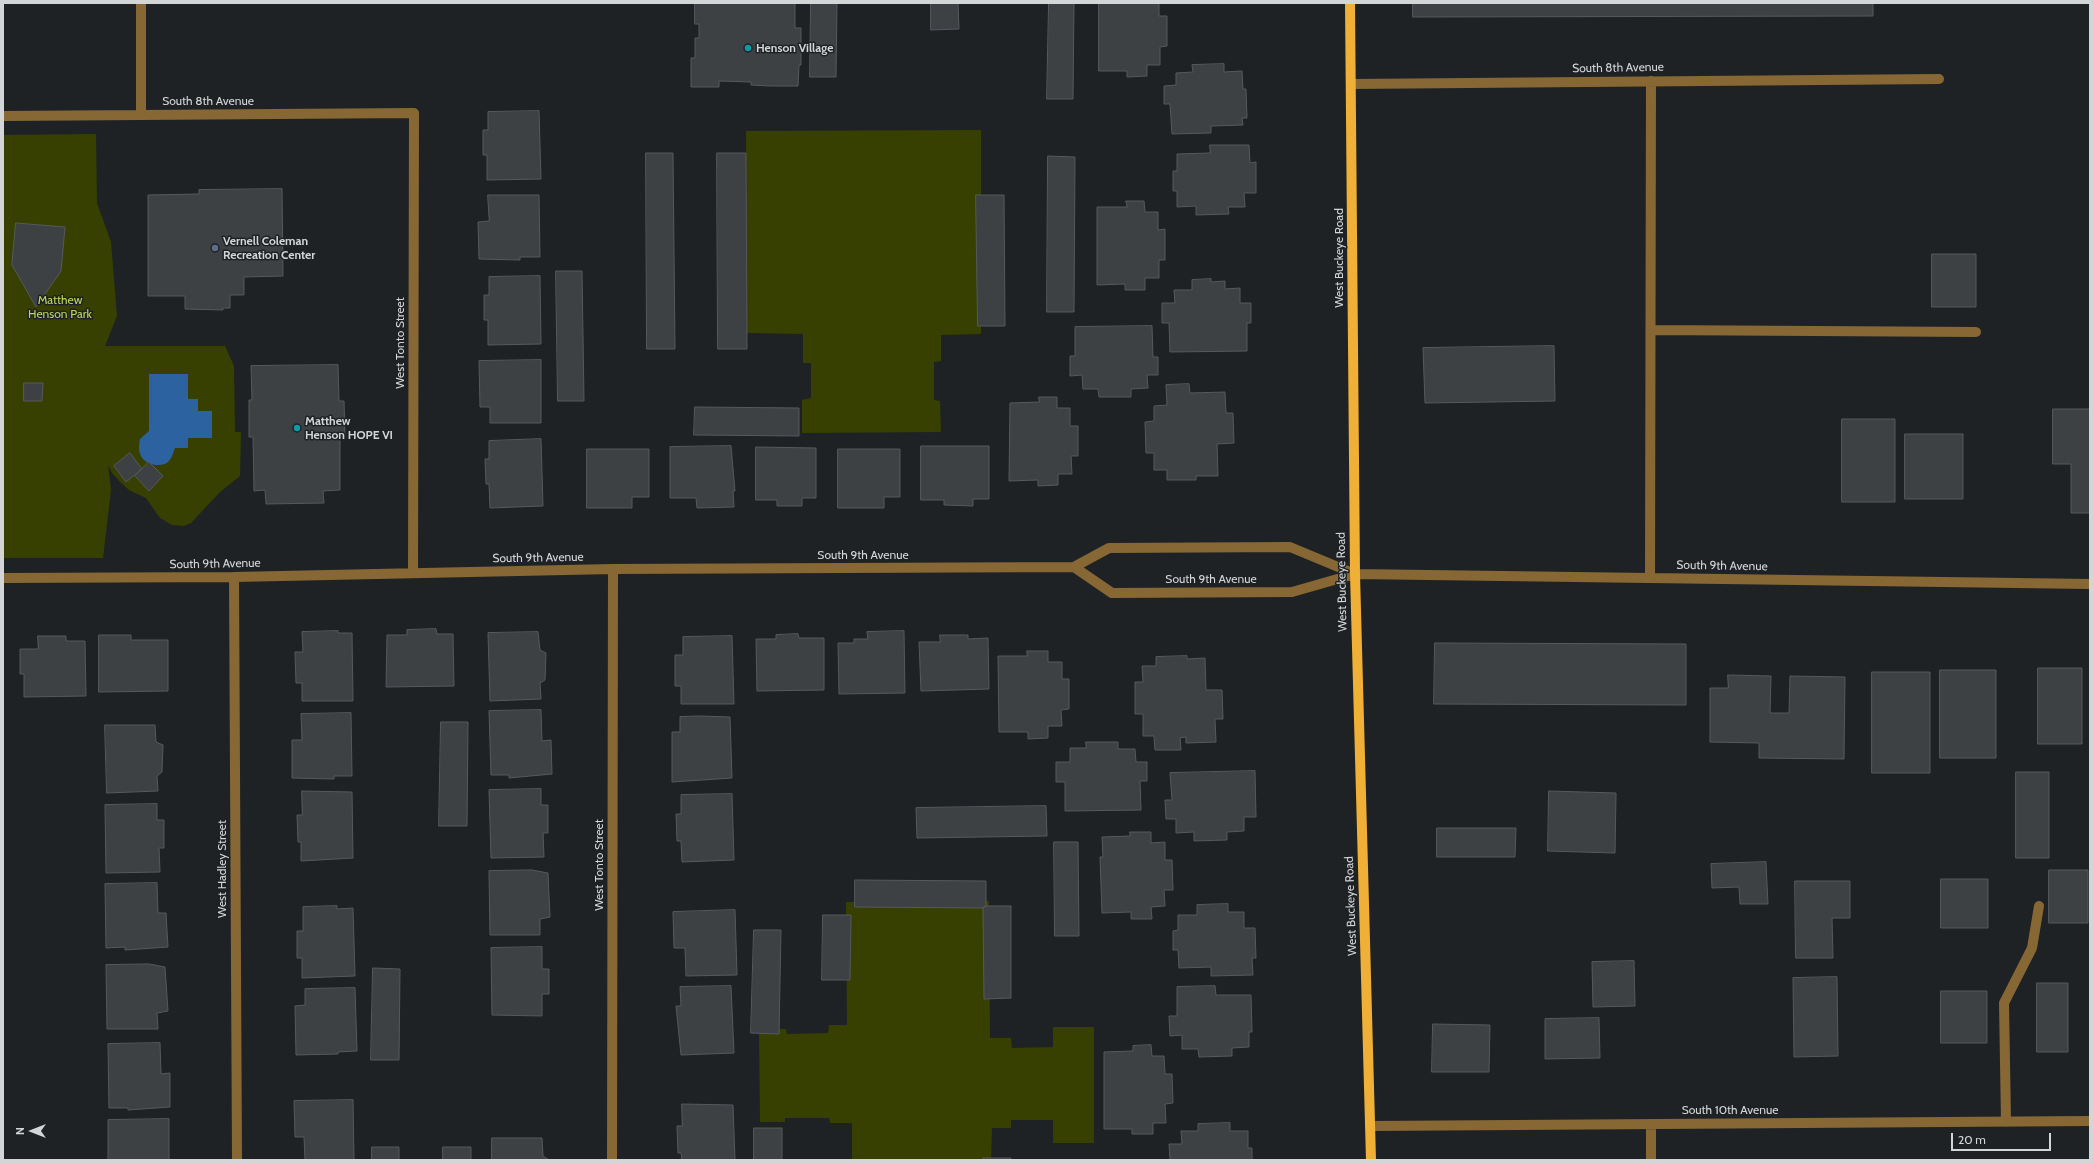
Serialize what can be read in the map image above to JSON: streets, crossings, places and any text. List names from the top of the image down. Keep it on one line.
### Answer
{"streets":{"main road":["West Buckeye Road"],"street":["South 8th Avenue","West Tonto Street","South 9th Avenue","West Hadley Street","South 10th Avenue"]},"crossings":[["South 8th Avenue","West Buckeye Road"],["South 8th Avenue","West Tonto Street"],["West Buckeye Road","South 9th Avenue"],["West Buckeye Road","South 10th Avenue"],["West Tonto Street","South 9th Avenue"],["South 9th Avenue","West Hadley Street"]],"parks":["Matthew Henson Park"],"places":["Henson Village","Vernell Coleman Recreation Center","Matthew Henson HOPE VI"],"scale_bar":"20 m","north":"left"}
